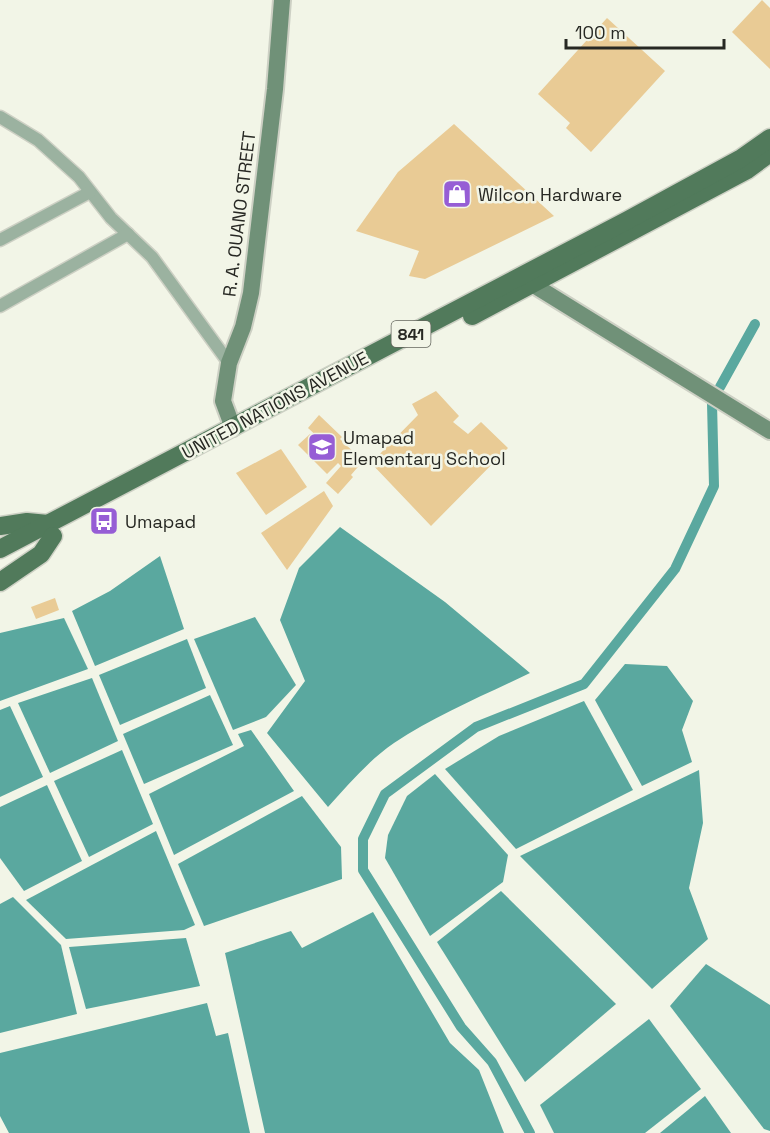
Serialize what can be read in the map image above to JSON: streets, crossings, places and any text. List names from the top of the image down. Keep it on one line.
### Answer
{"streets":{"main road":["841","UNITED NATIONS AVENUE"],"street":["R. A. OUANO STREET"]},"crossings":[["R. A. OUANO STREET","UNITED NATIONS AVENUE"]],"places":{"shop":["Wilcon Hardware"],"school or university":["Umapad Elementary School"],"bus stop":["Umapad"]},"scale_bar":"100 m"}
